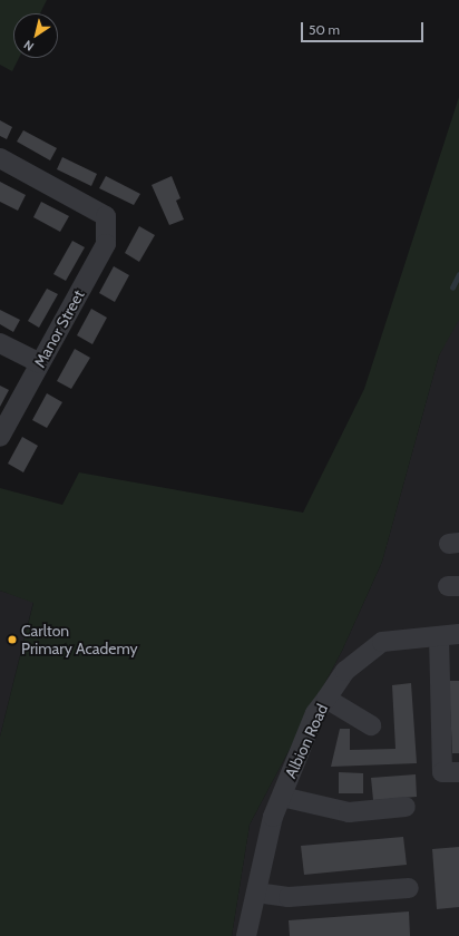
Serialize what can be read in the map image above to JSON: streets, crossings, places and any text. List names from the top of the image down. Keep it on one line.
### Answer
{"streets":{"street":["Manor Street","Albion Road"]},"places":["Carlton Primary Academy"],"scale_bar":"50 m","north":"bottom left"}
